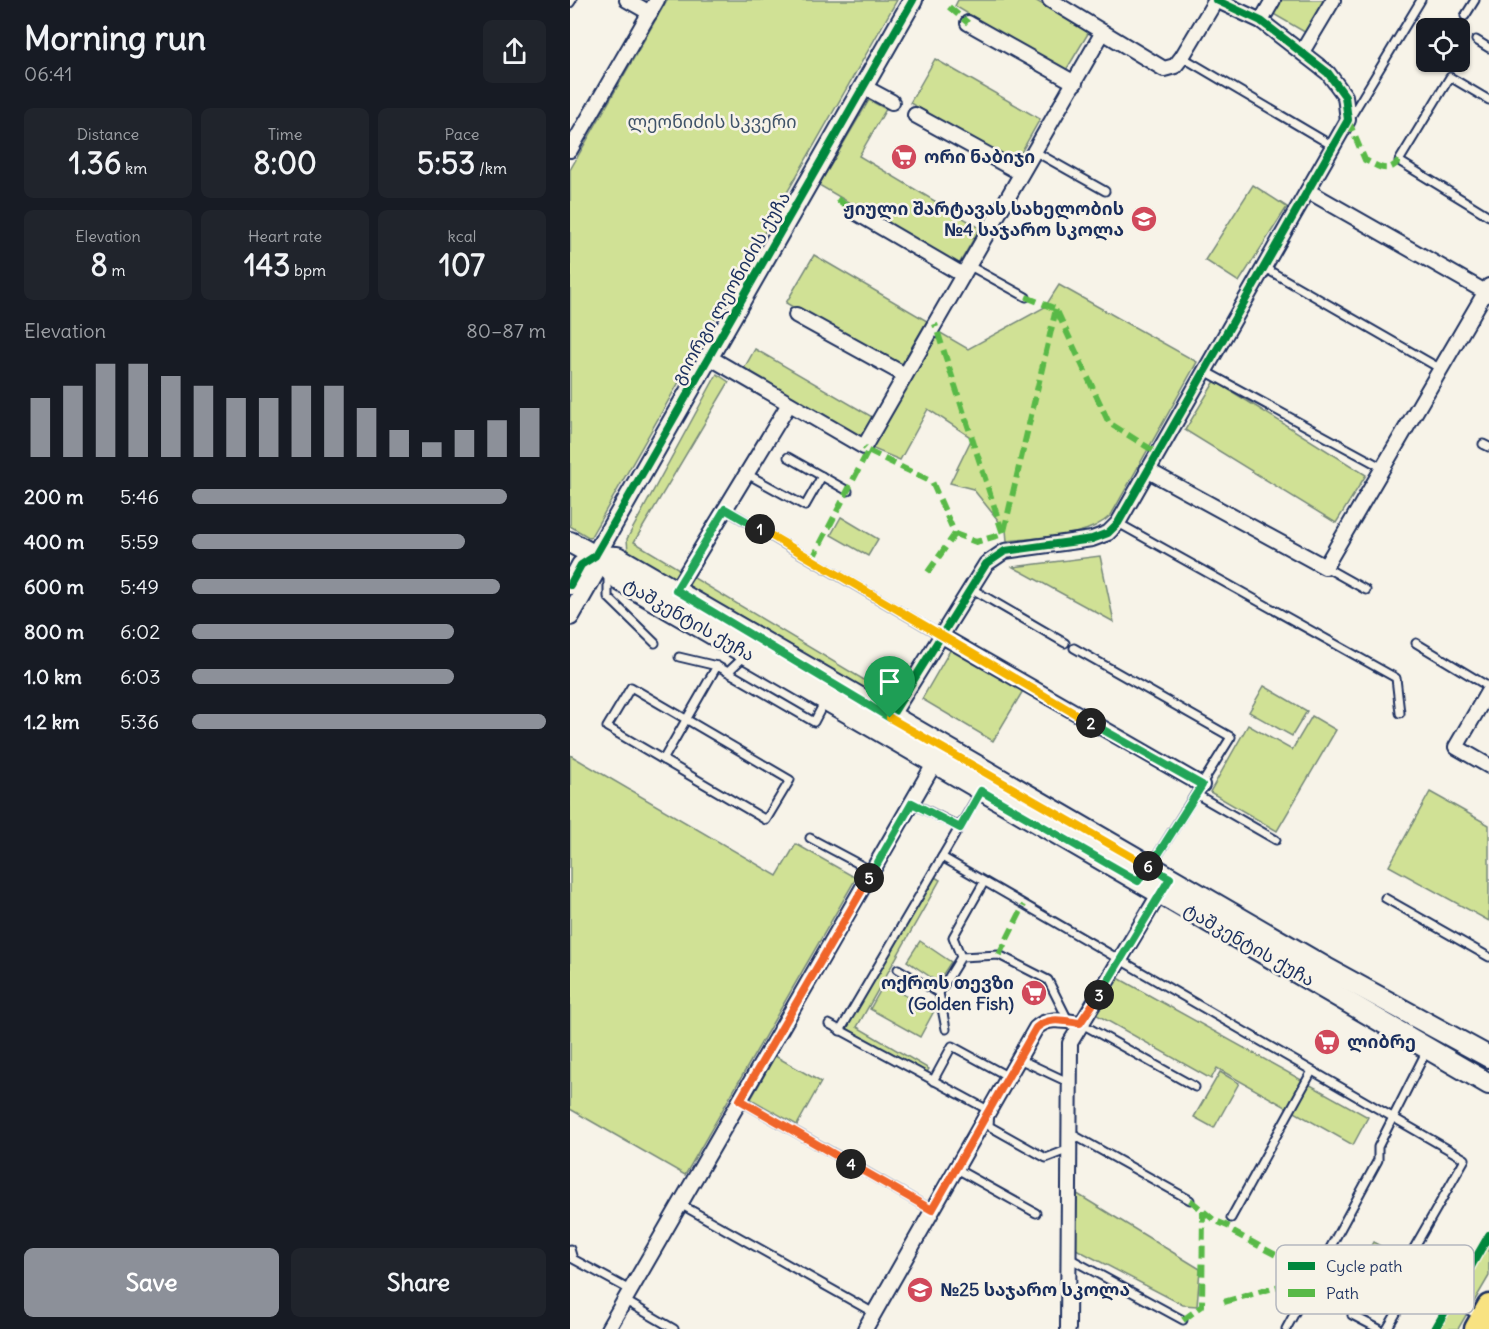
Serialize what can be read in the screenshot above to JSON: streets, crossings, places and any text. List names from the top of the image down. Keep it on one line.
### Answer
{"streets":{"main road":["ტაშკენტის ქუჩა"],"street":["გიორგი ლეონიძის ქუჩა"]},"crossings":[["გიორგი ლეონიძის ქუჩა","ტაშკენტის ქუჩა"]],"parks":["ლეონიძის სკვერი"],"places":{"supermarket":["ორი ნაბიჯი","ოქროს თევზი (Golden Fish)","ლიბრე"],"school or university":["ჟიული შარტავას სახელობის №4 საჯარო სკოლა","№25 საჯარო სკოლა"]},"legend":["Cycle path","Path"],"page":{"heading":["Morning run","06:41"],"stats":[["Distance","1.36 km"],["Time","8:00"],["Pace","5:53 /km"],["Elevation","8 m"],["Heart rate","143 bpm"],["kcal","107"]],"chart":["Elevation","80–87 m"],"list":[{"name":"200 m","note":"5:46"},{"name":"400 m","note":"5:59"},{"name":"600 m","note":"5:49"},{"name":"800 m","note":"6:02"},{"name":"1.0 km","note":"6:03"},{"name":"1.2 km","note":"5:36"}],"pins":["1","2","6","5","3","4"],"buttons":["Save","Share"]}}
